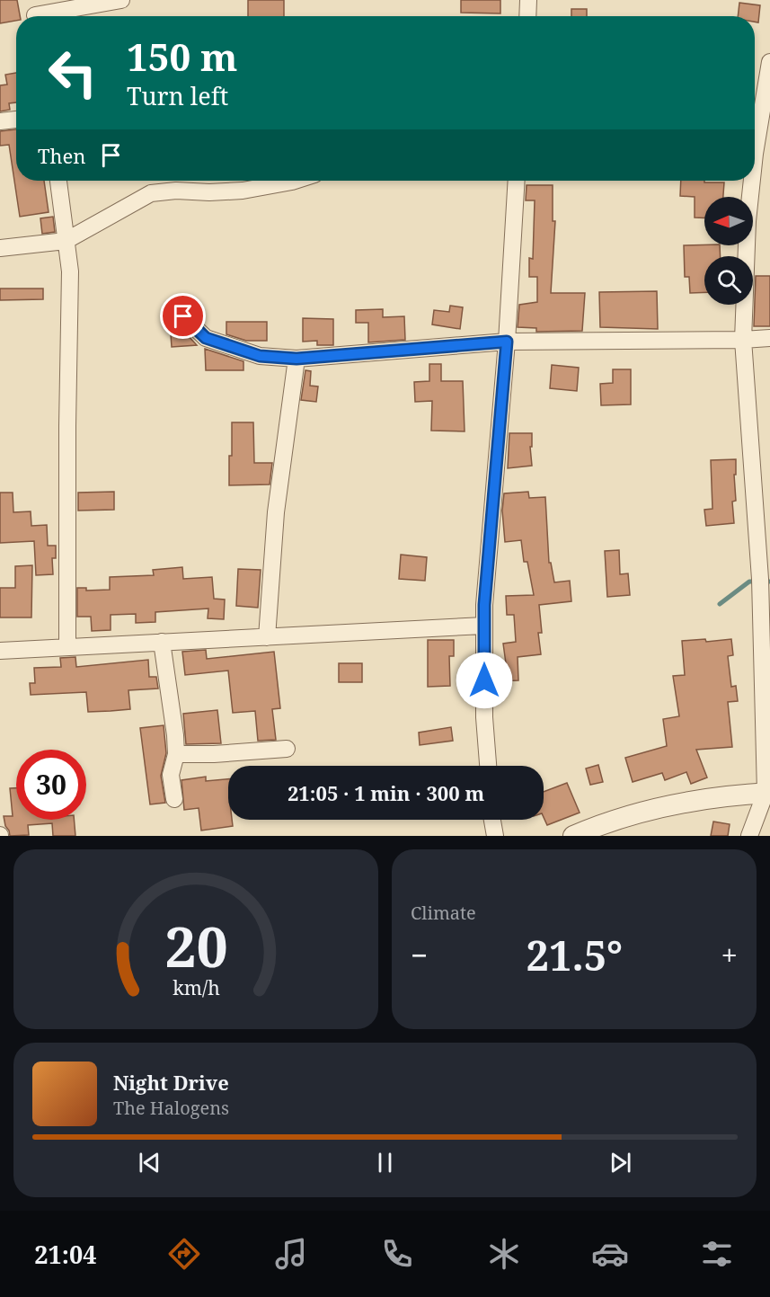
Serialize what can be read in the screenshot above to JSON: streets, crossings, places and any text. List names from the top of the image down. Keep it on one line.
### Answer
{"north":"left","page":{"turn":["150 m","Turn left"],"then":"Then","limit":"30","trip":"21:05 · 1 min · 300 m","tile":"Climate","heat":["−","21.5°","+"],"song":["Night Drive","The Halogens"],"tabs":"21:04","gauge":["20","km/h"]}}
